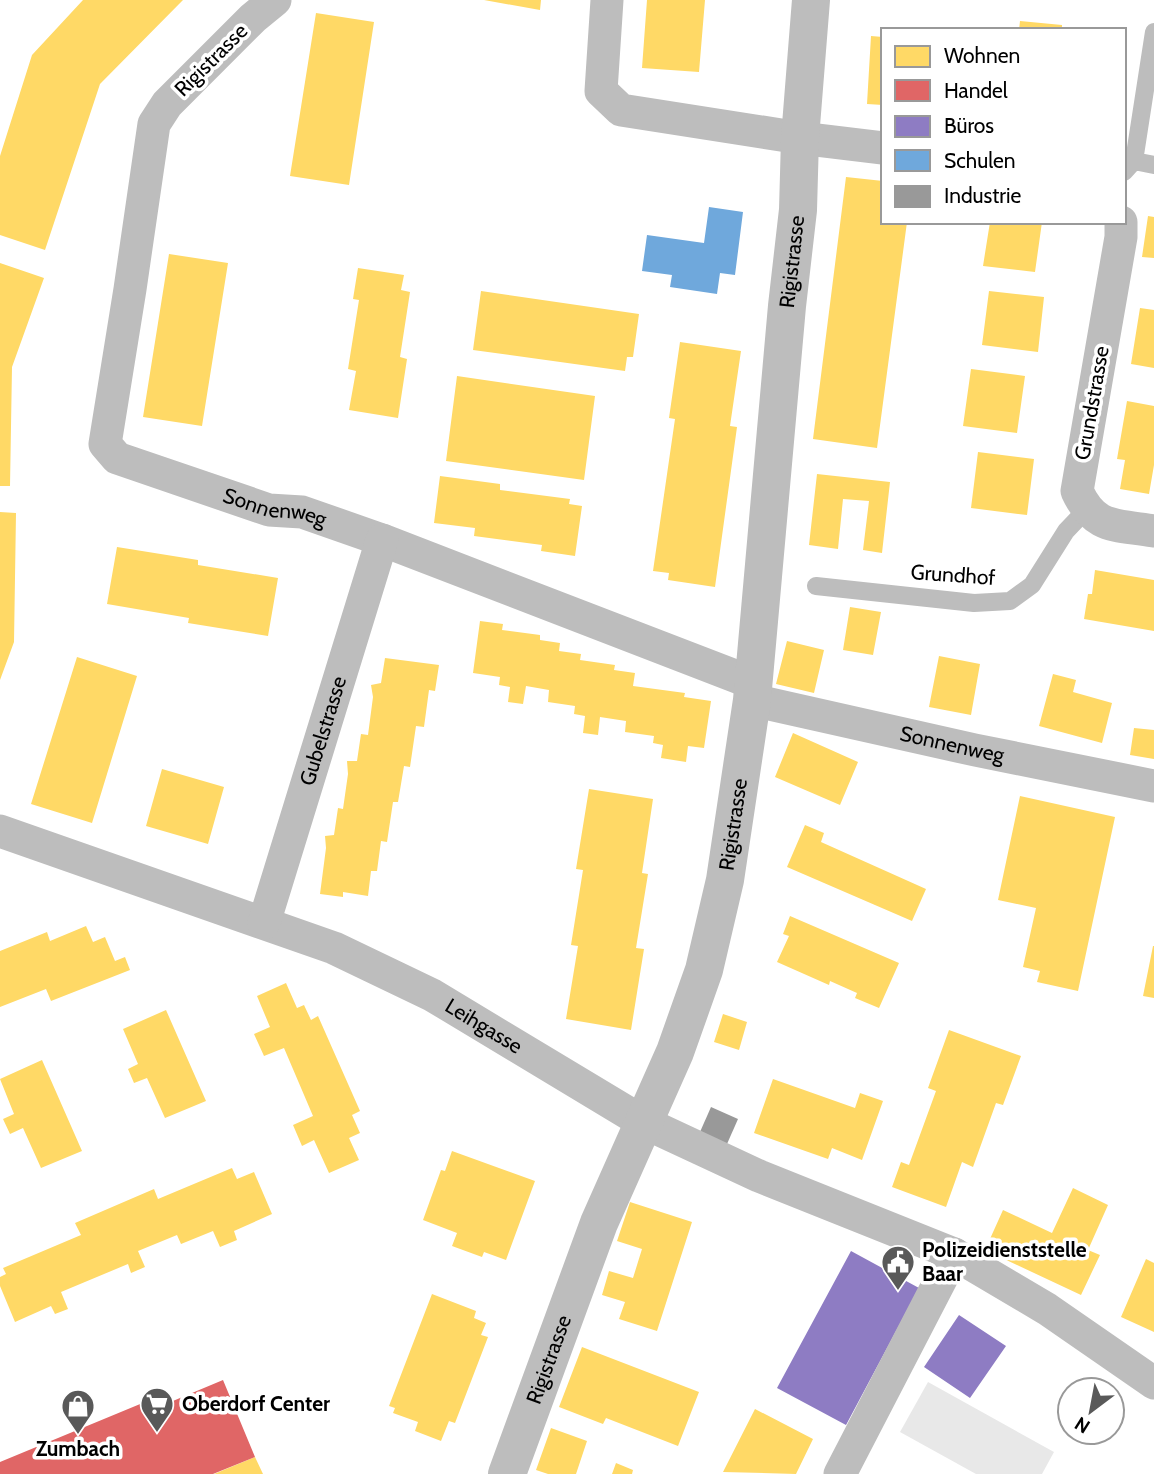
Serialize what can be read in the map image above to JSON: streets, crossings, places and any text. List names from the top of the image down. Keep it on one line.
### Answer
{"streets":{"street":["Rigistrasse","Grundstrasse","Sonnenweg","Gubelstrasse","Leihgasse"],"lane":["Grundhof"]},"crossings":[["Rigistrasse","Sonnenweg"],["Rigistrasse","Leihgasse"],["Grundstrasse","Grundhof"],["Sonnenweg","Gubelstrasse"],["Gubelstrasse","Leihgasse"]],"places":{"public building":["Polizeidienststelle Baar"],"supermarket":["Oberdorf Center"],"shop":["Zumbach"]},"legend":["Wohnen","Handel","Büros","Schulen","Industrie"],"north":"bottom left"}
